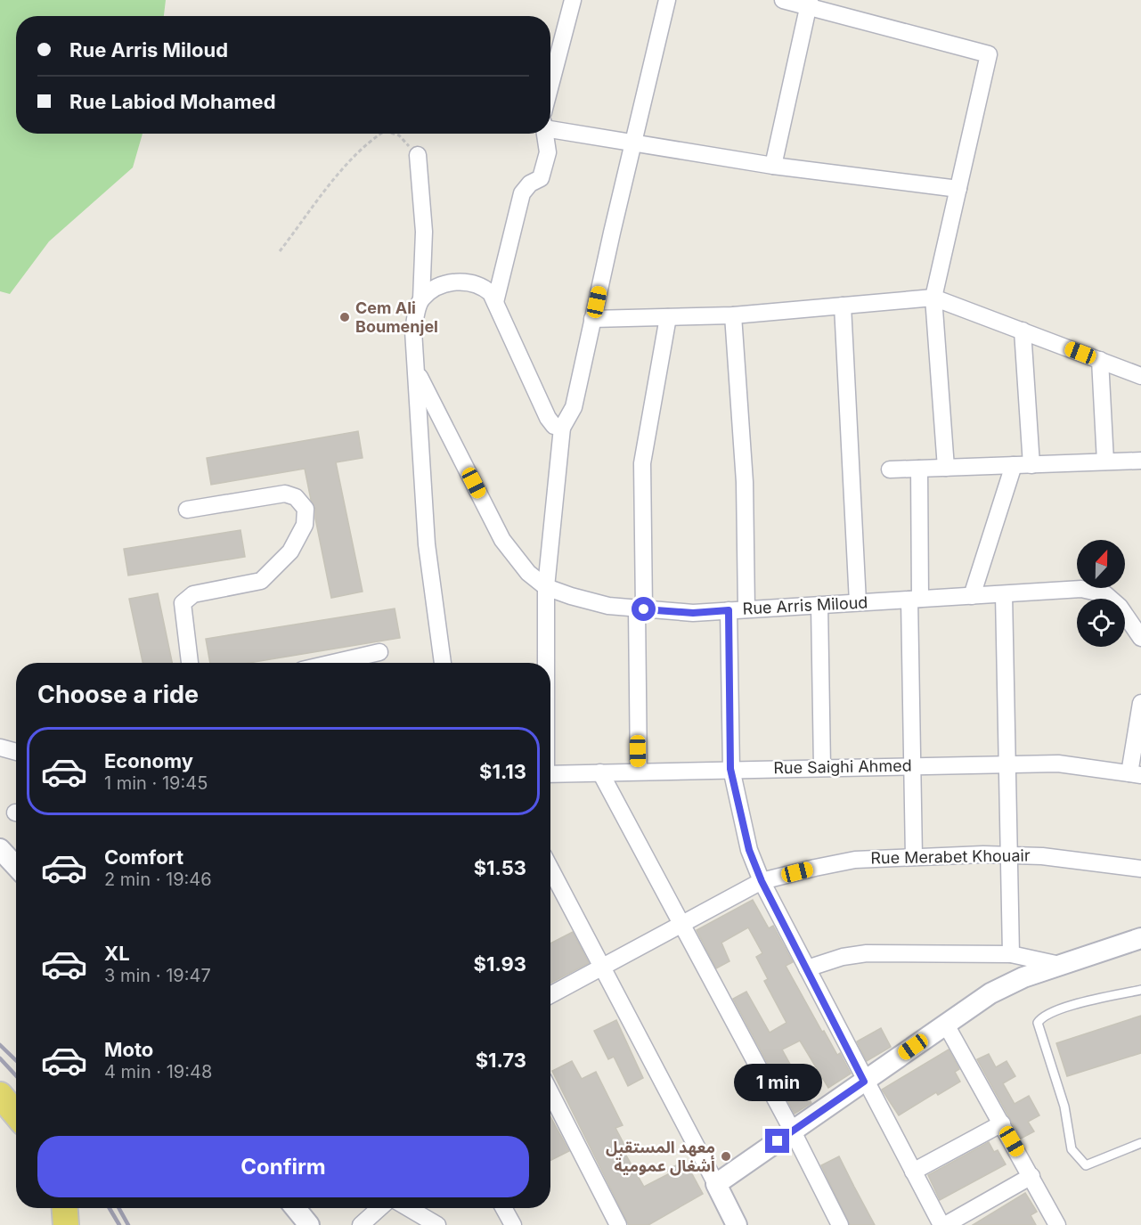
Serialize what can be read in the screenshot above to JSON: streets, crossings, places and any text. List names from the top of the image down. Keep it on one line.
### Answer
{"streets":{"street":["Rue Arris Miloud","Rue Saighi Ahmed","Rue Merabet Khouair"]},"places":["Cem Ali Boumenjel","معهد المستقبل أشغال عمومية"],"north":"top","page":{"banner":["Rue Arris Miloud","Rue Labiod Mohamed"],"heading":"Choose a ride","list":[{"name":"Economy","note":"1 min · 19:45","value":"$1.13"},{"name":"Comfort","note":"2 min · 19:46","value":"$1.53"},{"name":"XL","note":"3 min · 19:47","value":"$1.93"},{"name":"Moto","note":"4 min · 19:48","value":"$1.73"}],"bubble":"1 min","buttons":"Confirm"}}
